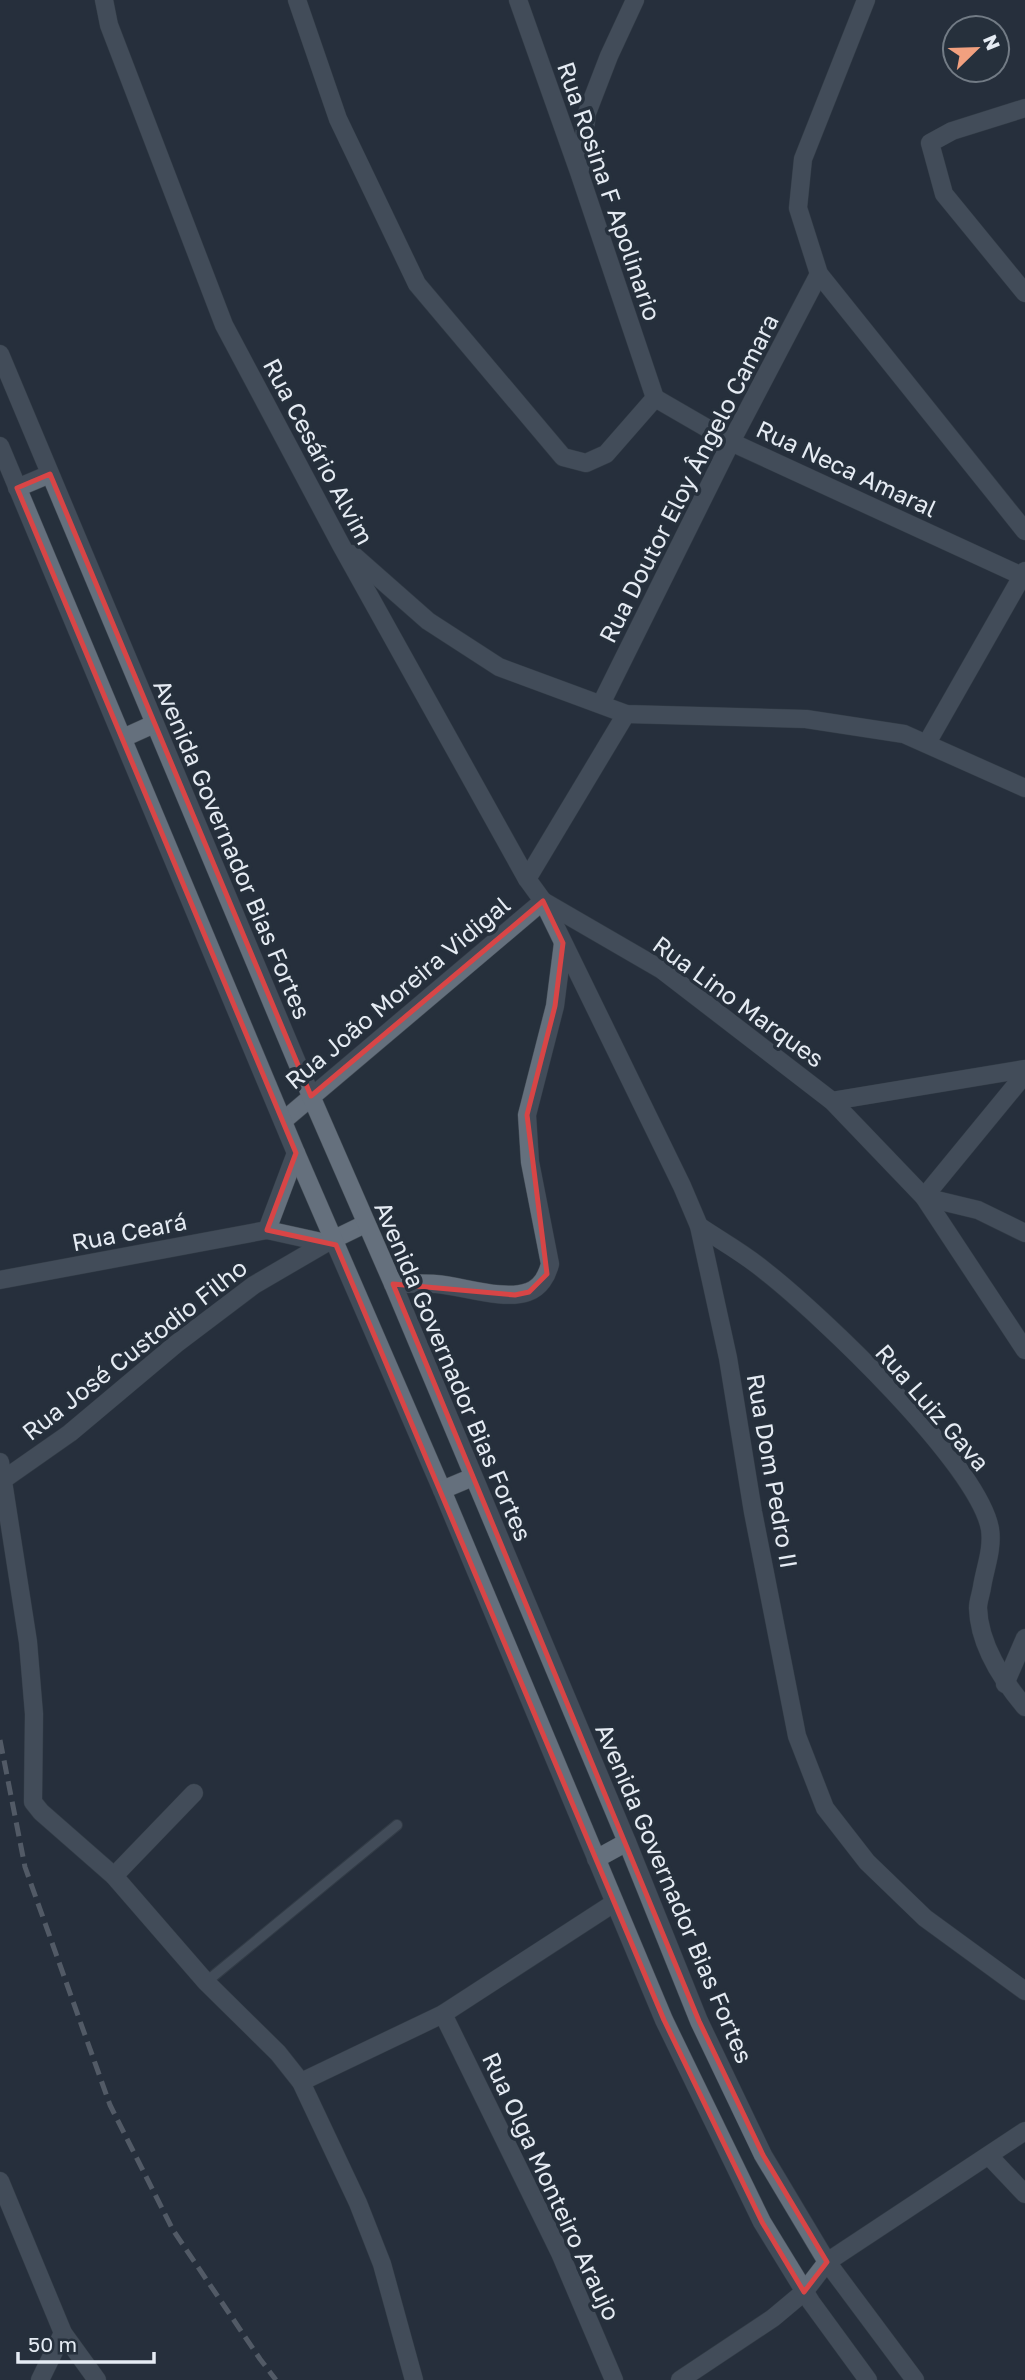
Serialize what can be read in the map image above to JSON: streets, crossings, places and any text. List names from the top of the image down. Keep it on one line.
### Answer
{"streets":{"street":["Rua Rosina F Apolinario","Rua Cesário Alvim","Rua Neca Amaral","Rua Doutor Eloy Ângelo Camara","Avenida Governador Bias Fortes","Rua João Moreira Vidigal","Rua Lino Marques","Rua Ceará","Rua José Custodio Filho","Rua Luiz Gava","Rua Dom Pedro II","Rua Olga Monteiro Araujo"]},"crossings":[["Rua Rosina F Apolinario","Rua Neca Amaral"],["Rua Cesário Alvim","Rua João Moreira Vidigal"],["Rua Cesário Alvim","Rua Lino Marques"],["Rua Cesário Alvim","Rua Dom Pedro II"],["Rua Neca Amaral","Rua Doutor Eloy Ângelo Camara"],["Avenida Governador Bias Fortes","Rua João Moreira Vidigal"],["Rua João Moreira Vidigal","Rua Lino Marques"],["Rua João Moreira Vidigal","Rua Dom Pedro II"],["Rua Lino Marques","Rua Dom Pedro II"],["Rua Ceará","Rua José Custodio Filho"],["Rua Luiz Gava","Rua Dom Pedro II"]],"scale_bar":"50 m","north":"top right"}
